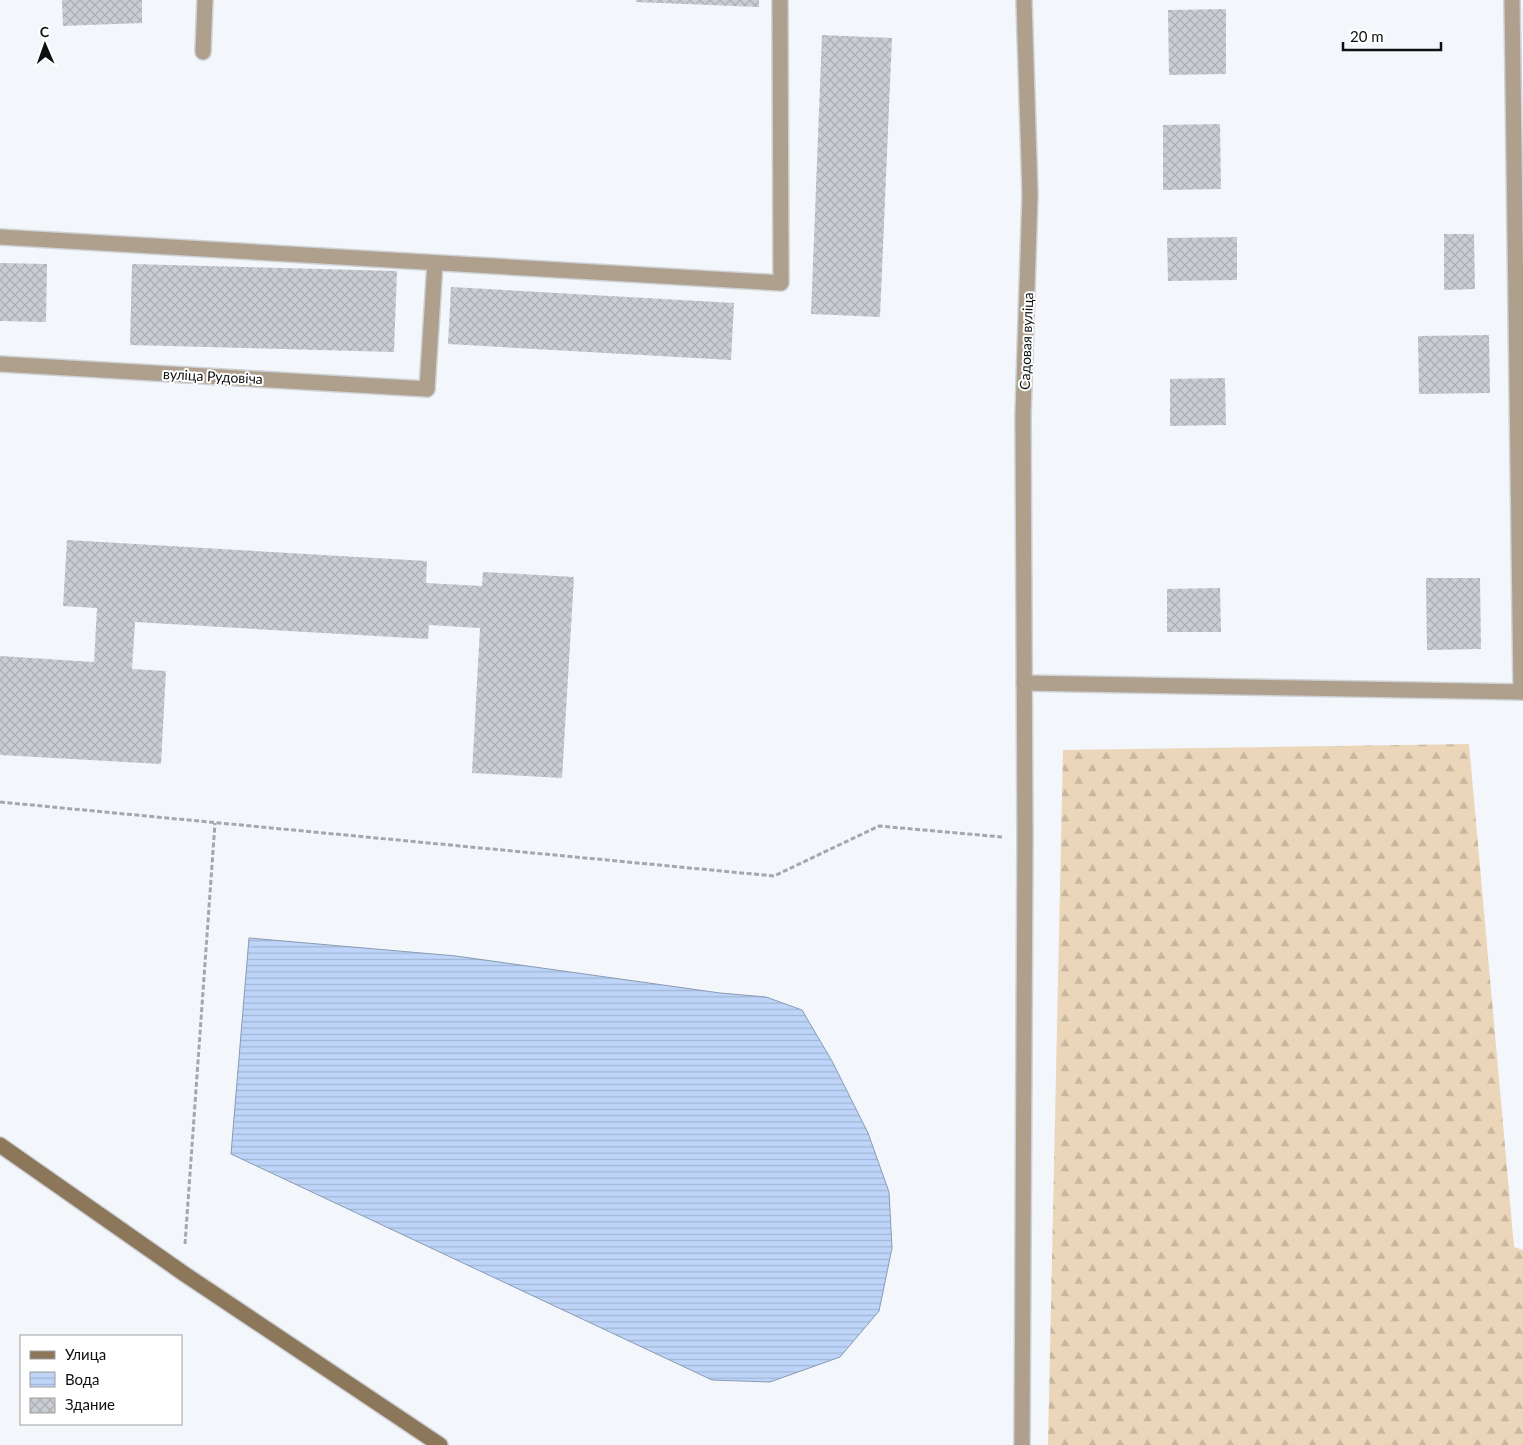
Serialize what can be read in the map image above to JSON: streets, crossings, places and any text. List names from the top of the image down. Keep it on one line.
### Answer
{"streets":{"street":["Садовая вуліца","вуліца Рудовіча"]},"legend":["Улица","Вода","Здание"],"scale_bar":"20 m","north":"top"}
